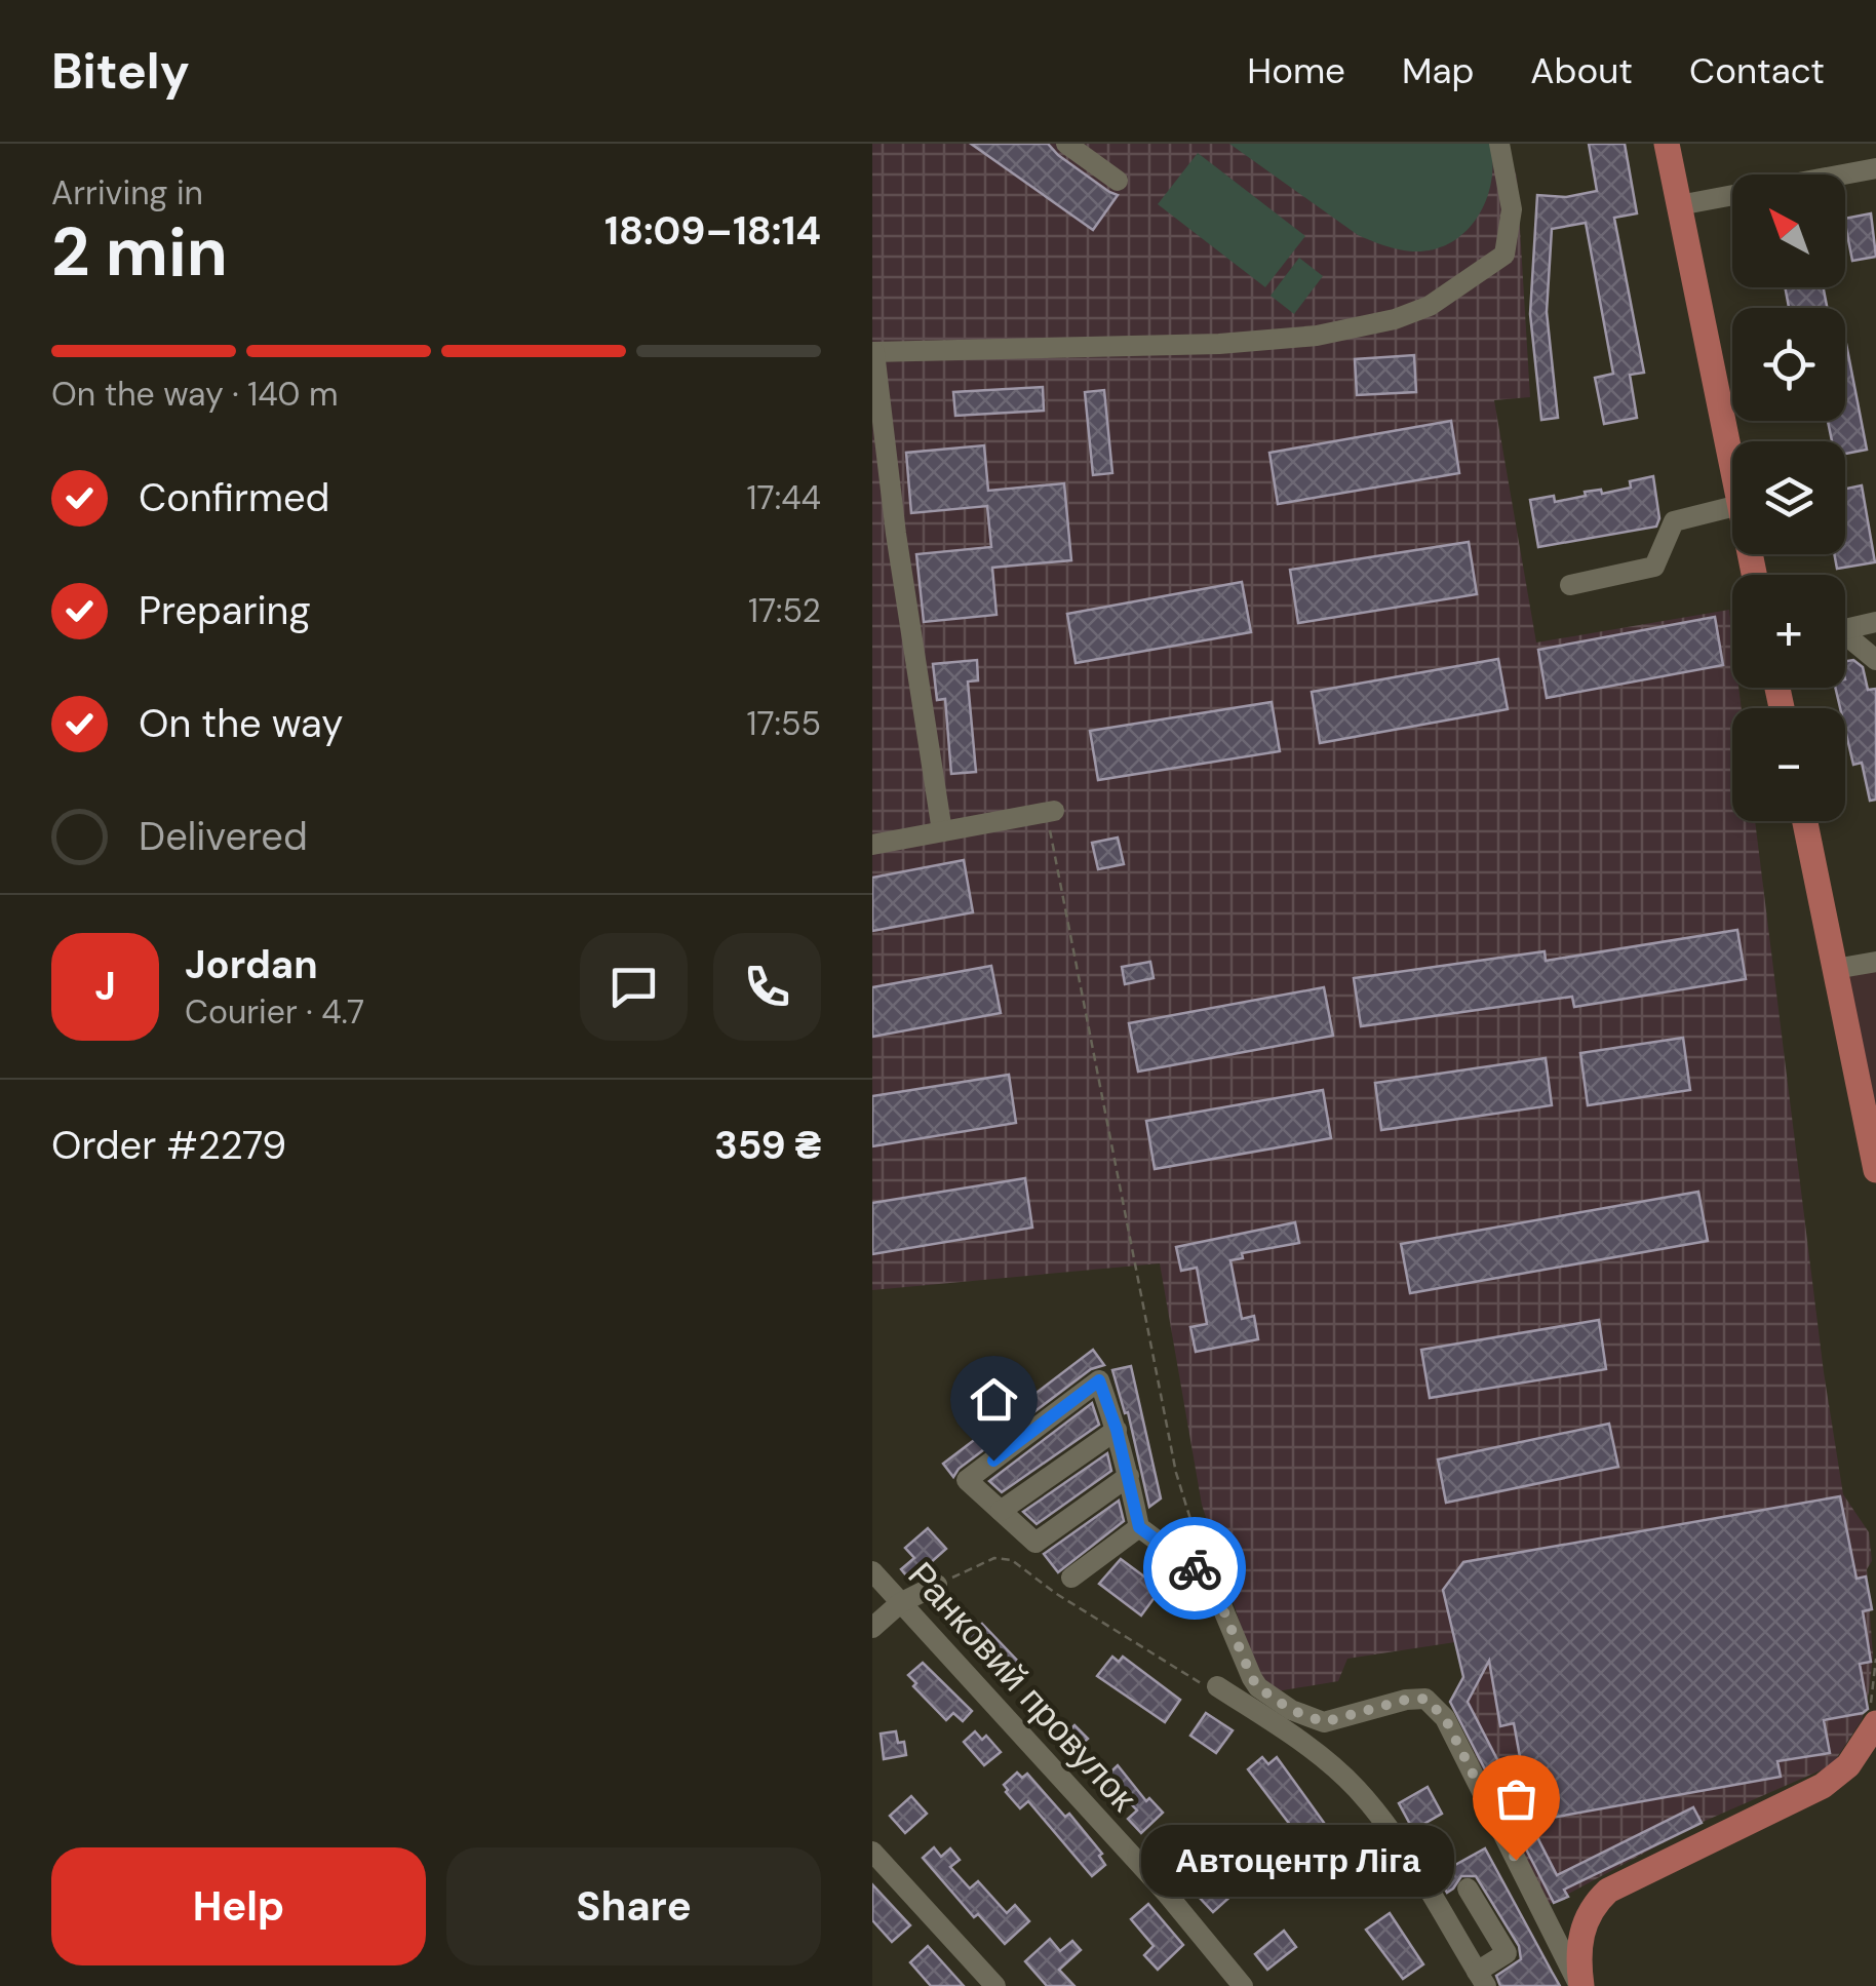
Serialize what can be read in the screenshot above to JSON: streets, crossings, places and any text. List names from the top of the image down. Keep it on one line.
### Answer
{"streets":{"street":["Ранковий провулок"]},"places":["Автоцентр Ліга"],"north":"top left","page":{"header":"Bitely","nav":["Home","Map","About","Contact"],"heading":["2 min","Arriving in","18:09–18:14"],"panel":["Jordan","Courier · 4.7","Order #2279","359 ₴"],"map_buttons":["+","−"],"bar":"On the way · 140 m","list":[["Confirmed","17:44"],["Preparing","17:52"],["On the way","17:55"],"Delivered"],"round":"J","bubble":"Автоцентр Ліга","buttons":["Help","Share"]}}
